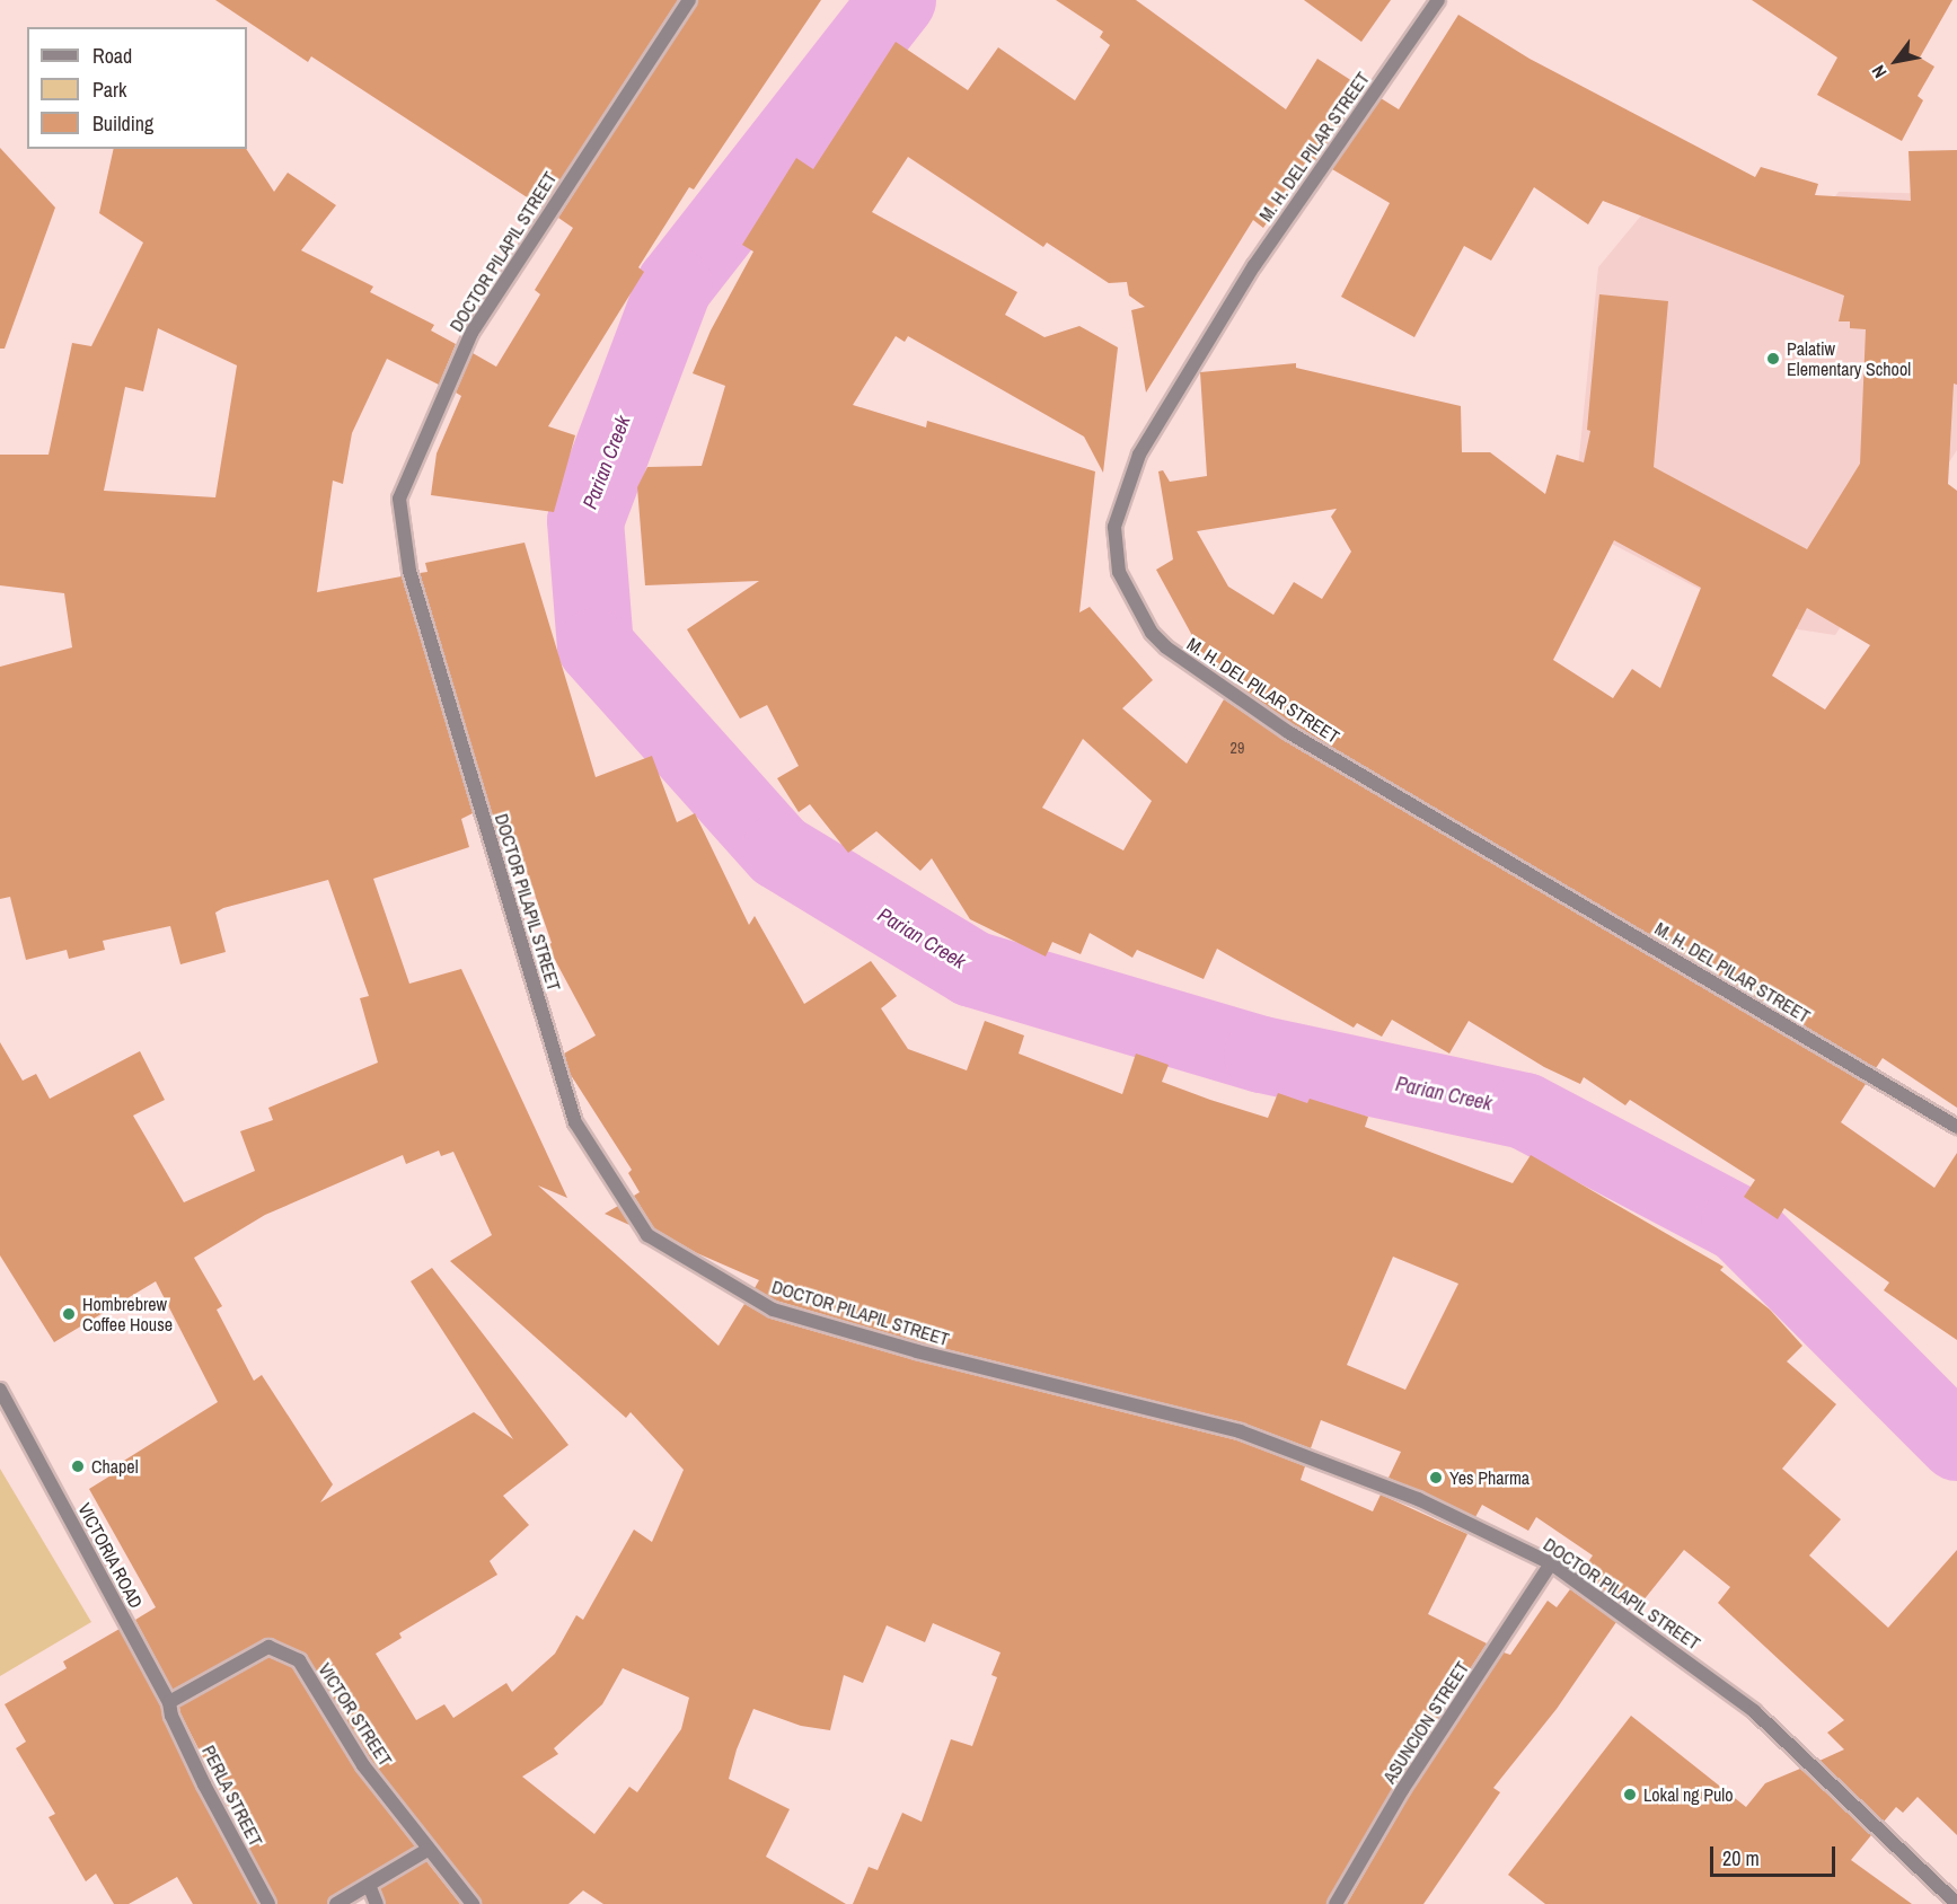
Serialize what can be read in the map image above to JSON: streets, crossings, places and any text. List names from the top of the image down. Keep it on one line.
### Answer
{"streets":{"street":["M. H. DEL PILAR STREET","DOCTOR PILAPIL STREET","VICTORIA ROAD","VICTOR STREET","ASUNCION STREET","PERLA STREET"]},"crossings":[["DOCTOR PILAPIL STREET","ASUNCION STREET"],["VICTORIA ROAD","VICTOR STREET"],["VICTORIA ROAD","PERLA STREET"],["VICTOR STREET","PERLA STREET"]],"water":["Parian Creek"],"places":["Palatiw Elementary School","Hombrebrew Coffee House","Chapel","Yes Pharma","Lokal ng Pulo"],"house_numbers":["29"],"legend":["Road","Park","Building"],"scale_bar":"20 m","north":"bottom left"}
